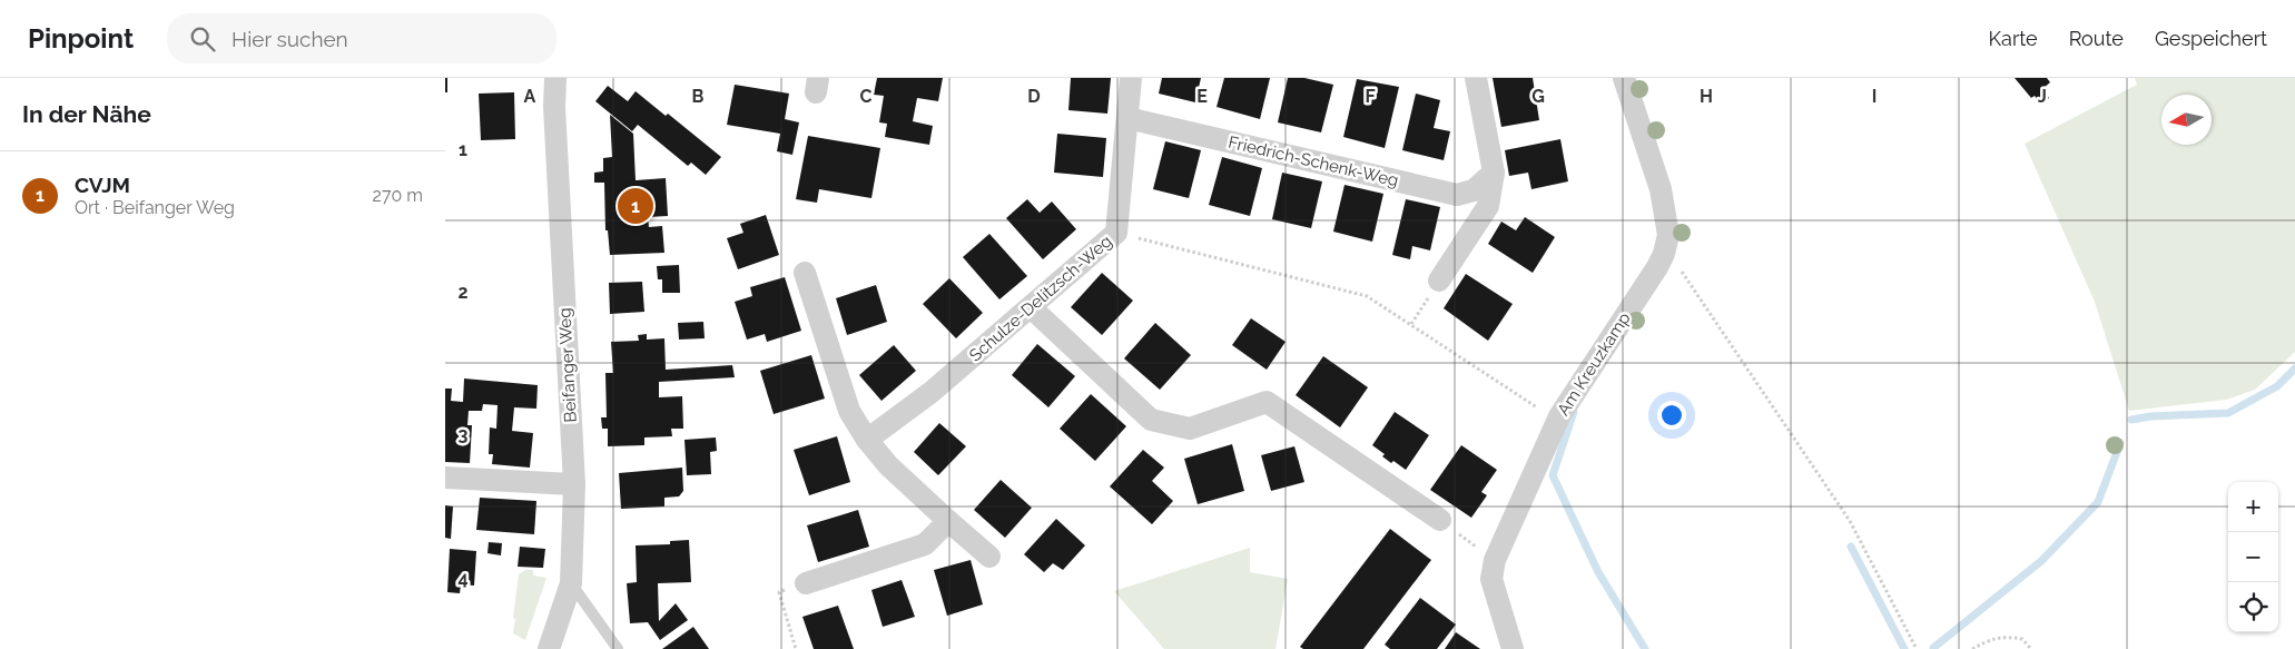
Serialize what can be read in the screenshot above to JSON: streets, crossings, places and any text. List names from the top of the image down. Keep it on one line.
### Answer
{"streets":{"street":["Friedrich-Schenk-Weg","Schulze-Delitzsch-Weg","Am Kreuzkamp","Beifanger Weg"]},"crossings":[["Friedrich-Schenk-Weg","Schulze-Delitzsch-Weg"]],"north":"left","page":{"header":"Pinpoint","search":"Hier suchen","nav":["Karte","Route","Gespeichert"],"heading":"In der Nähe","list":[{"mark":"1","name":"CVJM","note":"Ort · Beifanger Weg","value":"270 m"}],"pins":"1","map_buttons":["+","−"]},"grid":{"columns":["A","B","C","D","E","F","G","H","I","J"],"rows":["1","2","3","4"]}}
